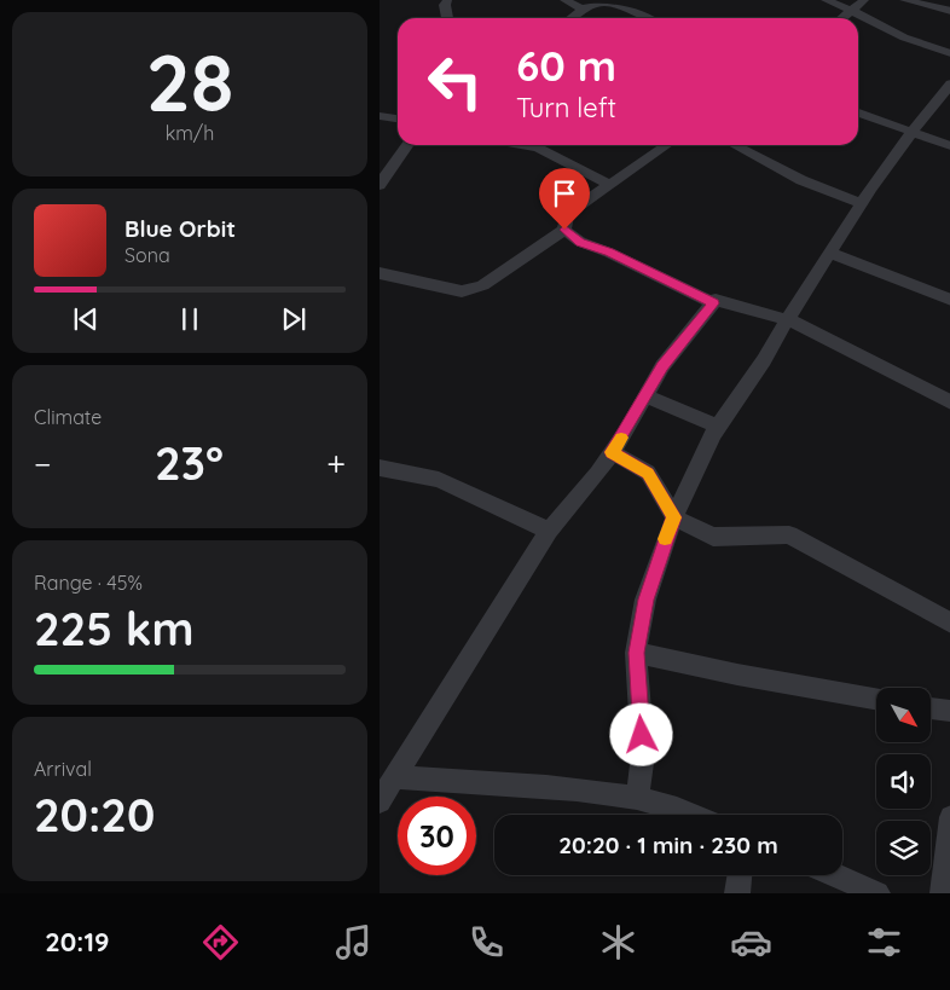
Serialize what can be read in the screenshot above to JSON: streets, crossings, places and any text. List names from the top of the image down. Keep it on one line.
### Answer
{"north":"bottom right","page":{"tile":[["28","km/h"],"Climate",["Range · 45%","225 km"],["Arrival","20:20"]],"turn":["60 m","Turn left"],"song":["Blue Orbit","Sona"],"heat":["−","23°","+"],"limit":"30","trip":"20:20 · 1 min · 230 m","tabs":"20:19"}}
